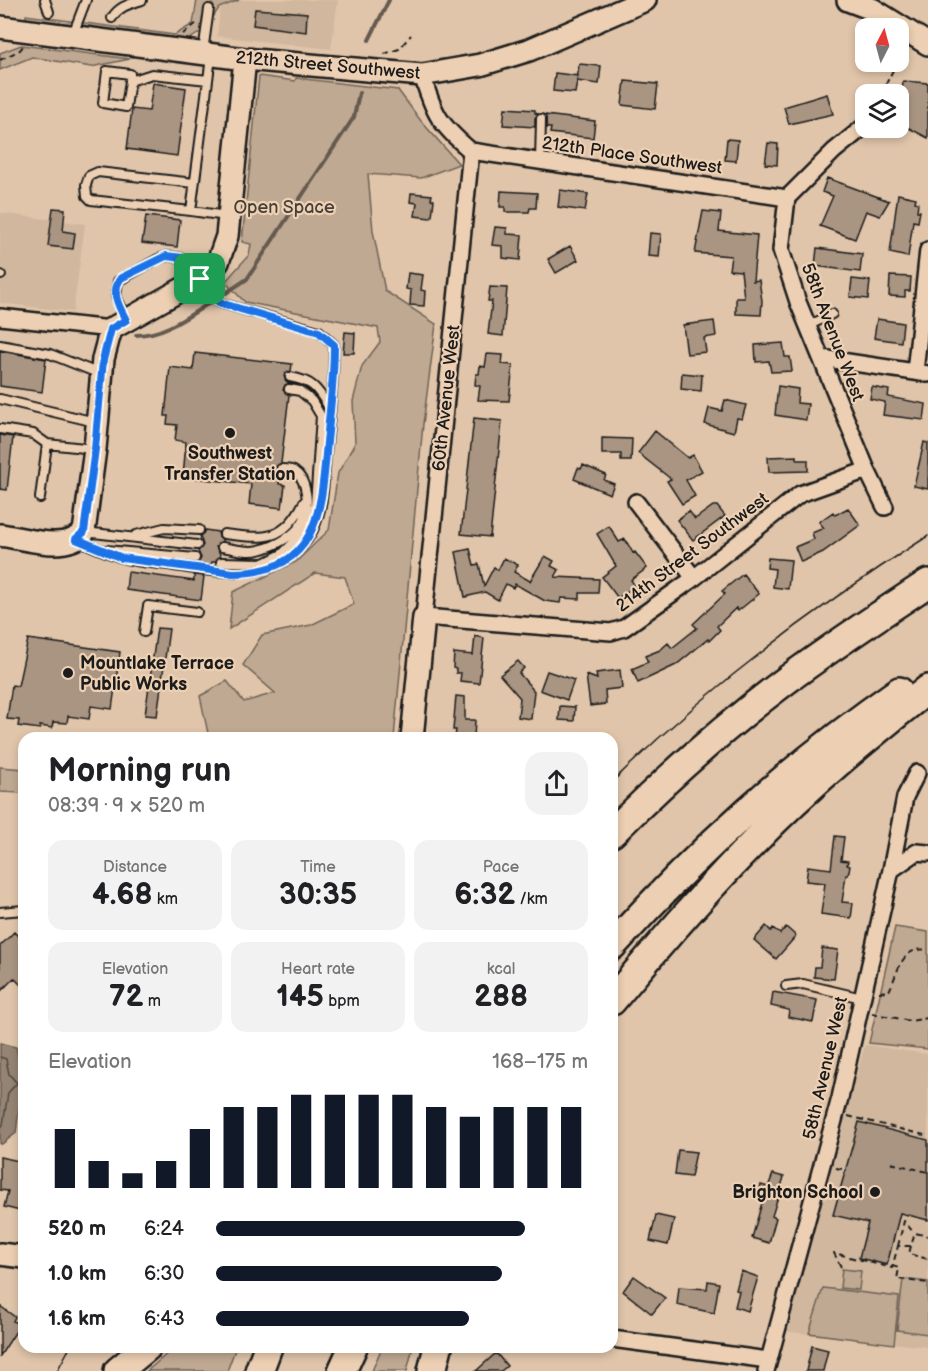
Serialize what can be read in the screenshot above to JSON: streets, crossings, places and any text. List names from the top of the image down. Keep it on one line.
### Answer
{"streets":{"street":["212th Street Southwest","212th Place Southwest","58th Avenue West","60th Avenue West","214th Street Southwest"]},"crossings":[["212th Place Southwest","58th Avenue West"],["212th Place Southwest","60th Avenue West"],["58th Avenue West","214th Street Southwest"],["60th Avenue West","214th Street Southwest"]],"parks":["Open Space"],"places":["Southwest Transfer Station","Mountlake Terrace Public Works","Brighton School"],"north":"top","page":{"heading":["Morning run","08:39 · 9 × 520 m"],"stats":[["Distance","4.68 km"],["Time","30:35"],["Pace","6:32 /km"],["Elevation","72 m"],["Heart rate","145 bpm"],["kcal","288"]],"chart":["Elevation","168–175 m"],"list":[{"name":"520 m","note":"6:24"},{"name":"1.0 km","note":"6:30"},{"name":"1.6 km","note":"6:43"}]}}
